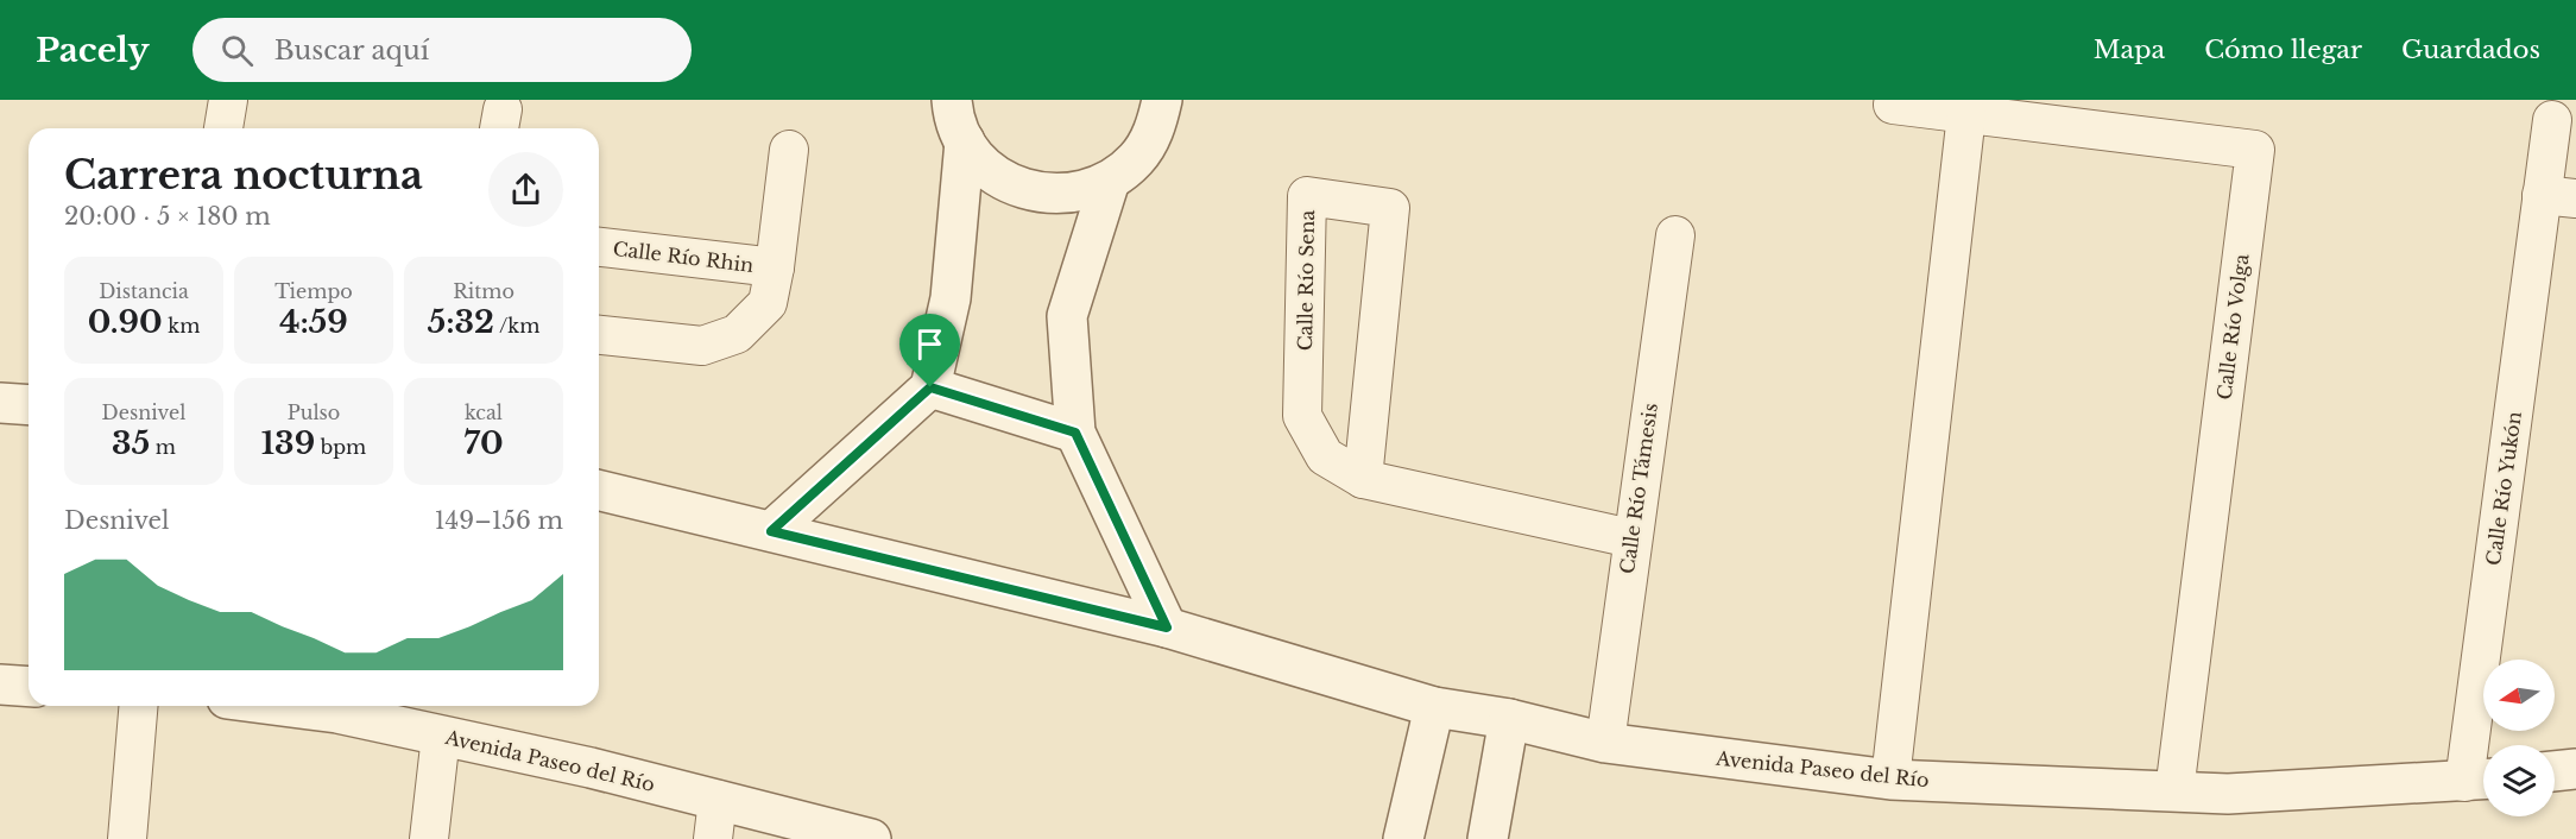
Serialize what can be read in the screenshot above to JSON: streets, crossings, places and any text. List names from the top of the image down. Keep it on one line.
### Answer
{"streets":{"street":["Calle Río Rhin","Calle Río Sena","Calle Río Volga","Calle Río Támesis","Calle Río Yukón","Avenida Paseo del Río"]},"crossings":[["Calle Río Sena","Calle Río Támesis"],["Calle Río Volga","Avenida Paseo del Río"],["Calle Río Támesis","Avenida Paseo del Río"],["Calle Río Yukón","Avenida Paseo del Río"]],"north":"left","page":{"header":"Pacely","search":"Buscar aquí","nav":["Mapa","Cómo llegar","Guardados"],"heading":["Carrera nocturna","20:00 · 5 × 180 m"],"stats":[["Distancia","0.90 km"],["Tiempo","4:59"],["Ritmo","5:32 /km"],["Desnivel","35 m"],["Pulso","139 bpm"],["kcal","70"]],"chart":["Desnivel","149–156 m"]}}
